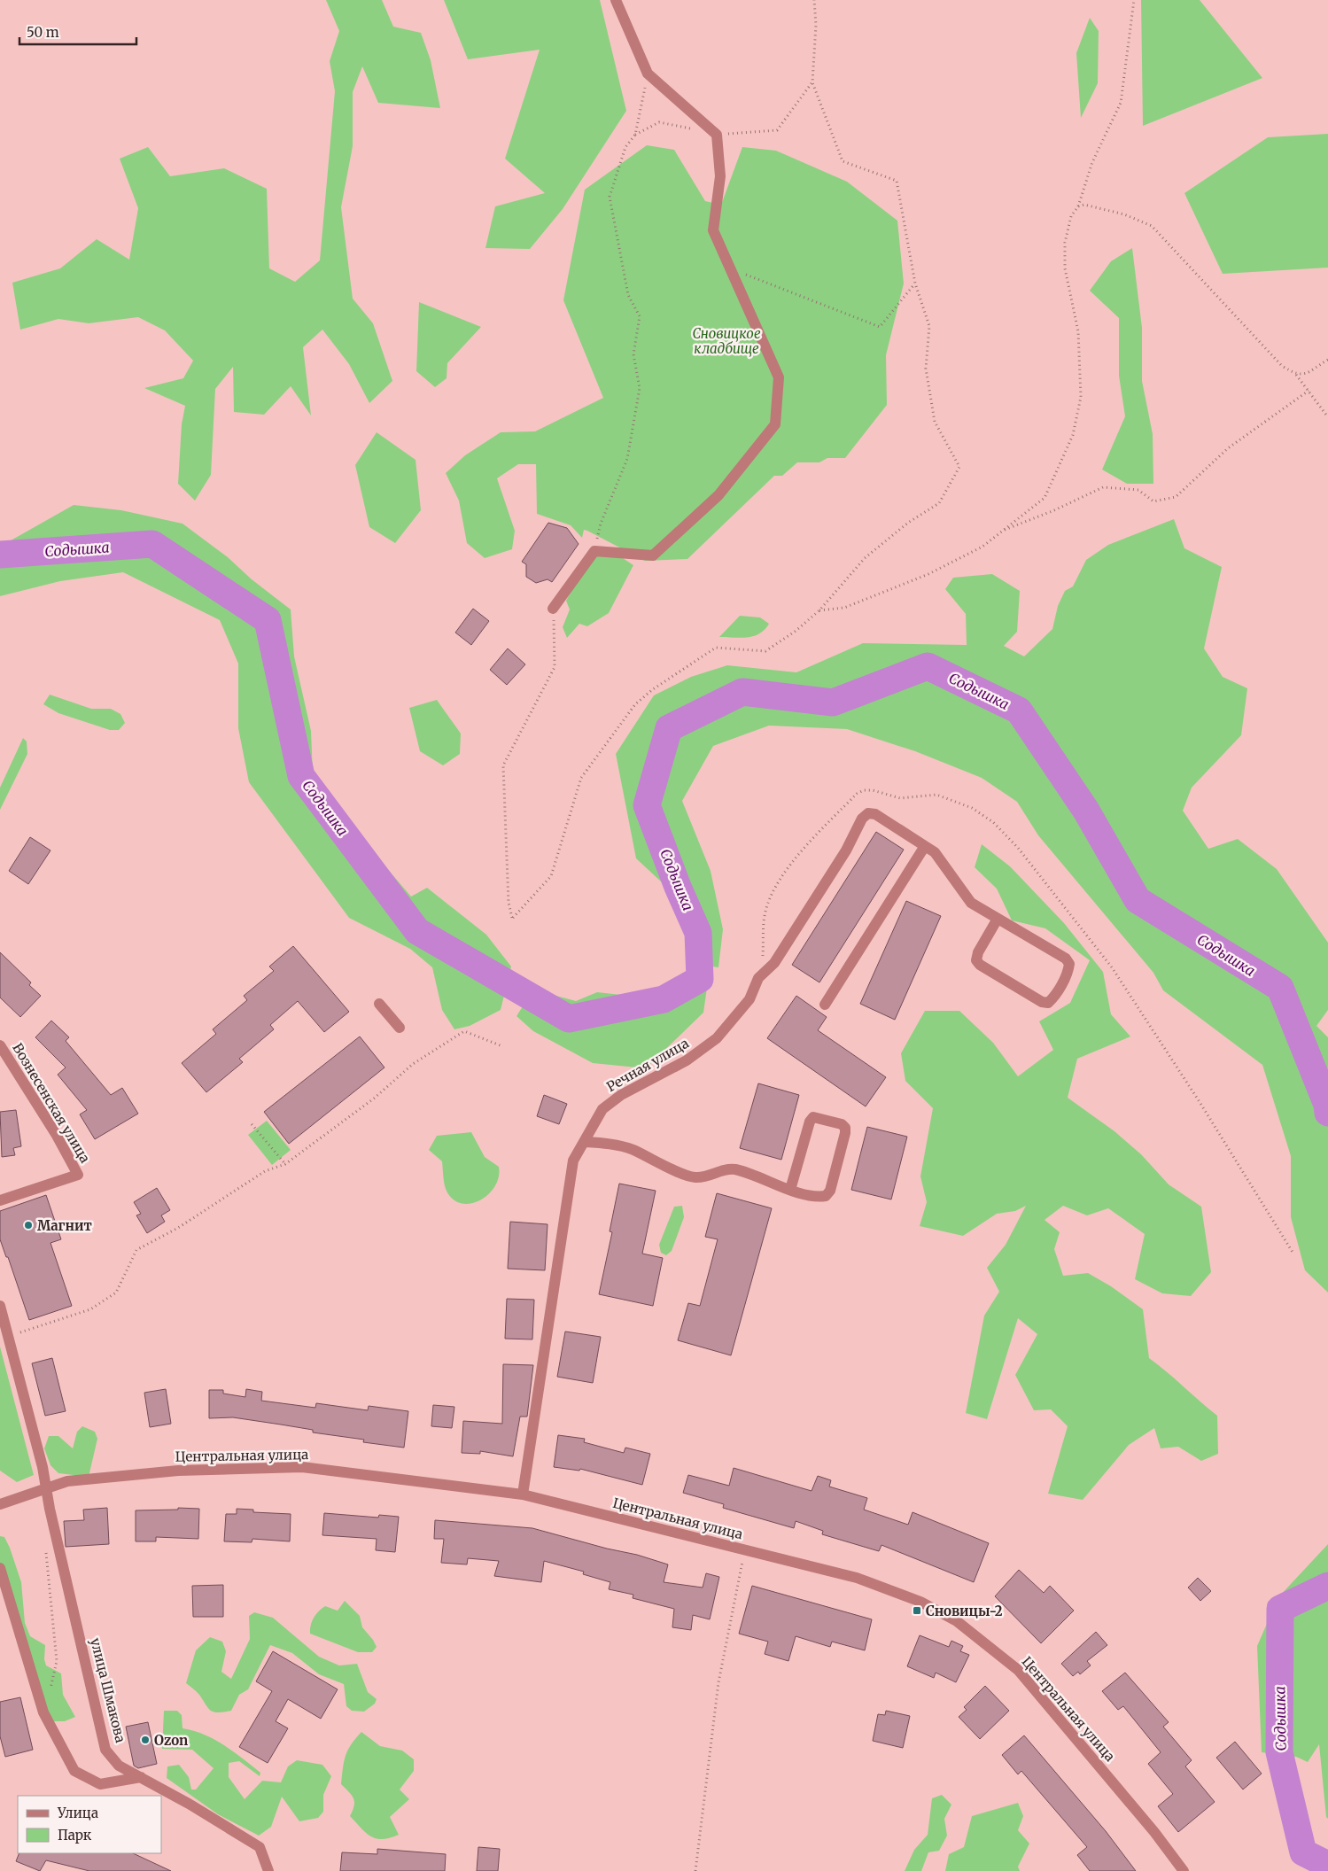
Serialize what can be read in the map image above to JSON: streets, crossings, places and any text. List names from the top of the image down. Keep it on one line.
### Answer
{"streets":{"street":["Речная улица","Вознесенская улица","Центральная улица","улица Шмакова"]},"crossings":[["Речная улица","Центральная улица"],["Центральная улица","улица Шмакова"]],"water":["Содышка"],"parks":["Сновицкое кладбище"],"places":{"other":["Магнит","Ozon"],"transit":["Сновицы-2"]},"legend":["Улица","Парк"],"scale_bar":"50 m"}
